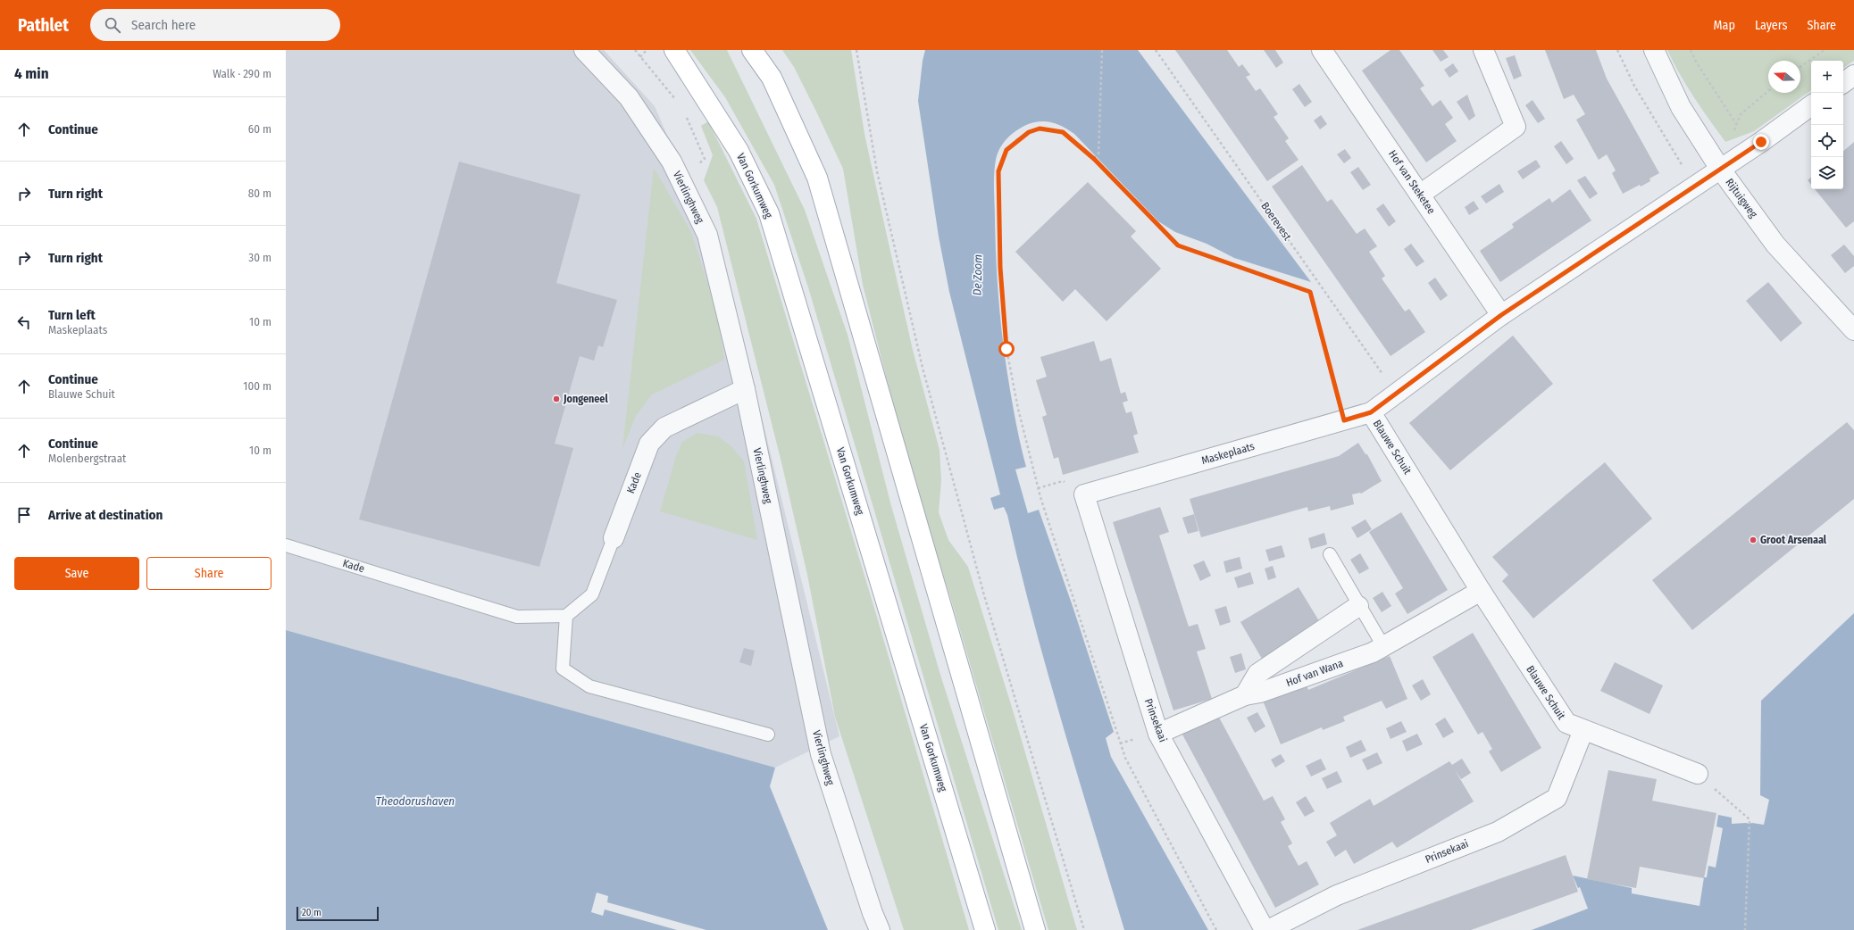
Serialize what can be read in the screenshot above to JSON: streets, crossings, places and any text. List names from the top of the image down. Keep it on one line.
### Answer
{"streets":{"main road":["Van Gorkumweg"],"street":["Hof van Steketee","Vierlinghweg","Rijtuigweg","Blauwe Schuit","Maskeplaats","Kade","Hof van Wana","Prinsekaai"],"path":["Boerevest"]},"crossings":[["Hof van Steketee","Blauwe Schuit"],["Vierlinghweg","Kade"],["Rijtuigweg","Blauwe Schuit"],["Boerevest","Blauwe Schuit"],["Blauwe Schuit","Maskeplaats"],["Blauwe Schuit","Hof van Wana"],["Blauwe Schuit","Prinsekaai"],["Maskeplaats","Prinsekaai"],["Hof van Wana","Prinsekaai"]],"water":["De Zoom","Theodorushaven"],"places":["Jongeneel","Groot Arsenaal"],"scale_bar":"20 m","north":"left","page":{"header":"Pathlet","search":"Search here","nav":["Map","Layers","Share"],"heading":["4 min","Walk · 290 m"],"map_buttons":["+","−"],"list":[["Continue","60 m"],["Turn right","80 m"],["Turn right","30 m"],["Turn left","Maskeplaats","10 m"],["Continue","Blauwe Schuit","100 m"],["Continue","Molenbergstraat","10 m"],"Arrive at destination"],"buttons":["Save","Share"],"scale":"20 m"}}
